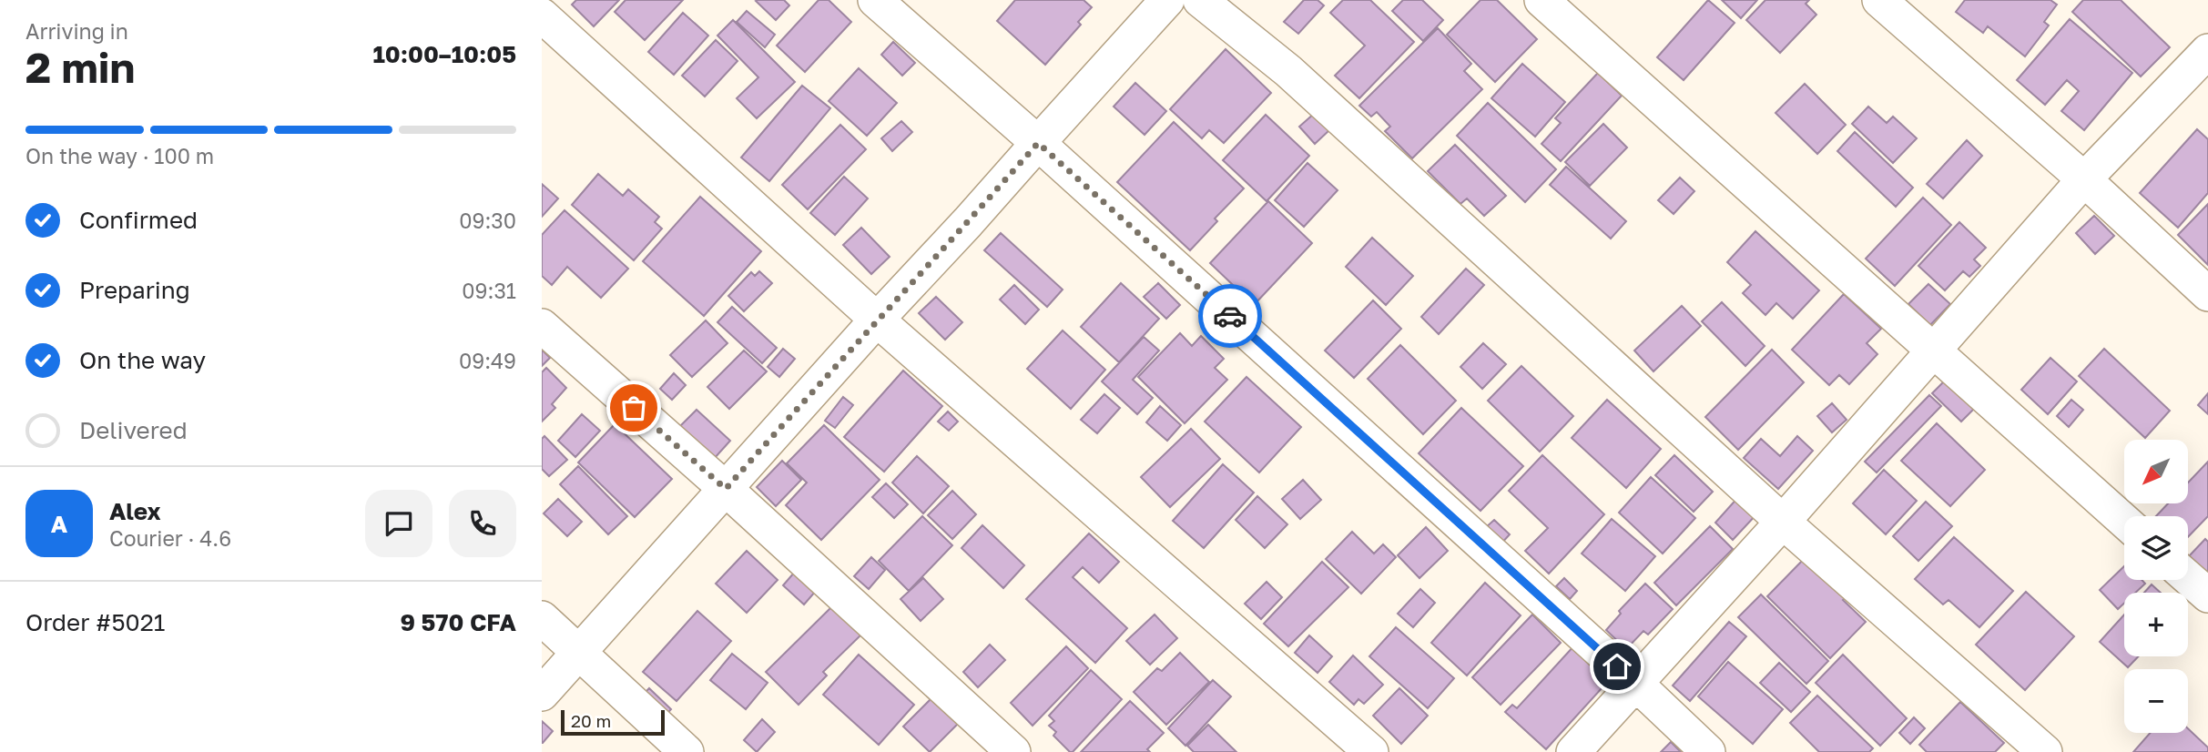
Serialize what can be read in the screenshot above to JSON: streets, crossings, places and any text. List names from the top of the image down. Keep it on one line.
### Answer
{"scale_bar":"20 m","north":"bottom left","page":{"heading":["2 min","Arriving in","10:00–10:05"],"panel":["Alex","Courier · 4.6","Order #5021","9 570 CFA"],"bar":"On the way · 100 m","list":[["Confirmed","09:30"],["Preparing","09:31"],["On the way","09:49"],"Delivered"],"map_buttons":["+","−"],"round":"A","scale":"20 m"}}
